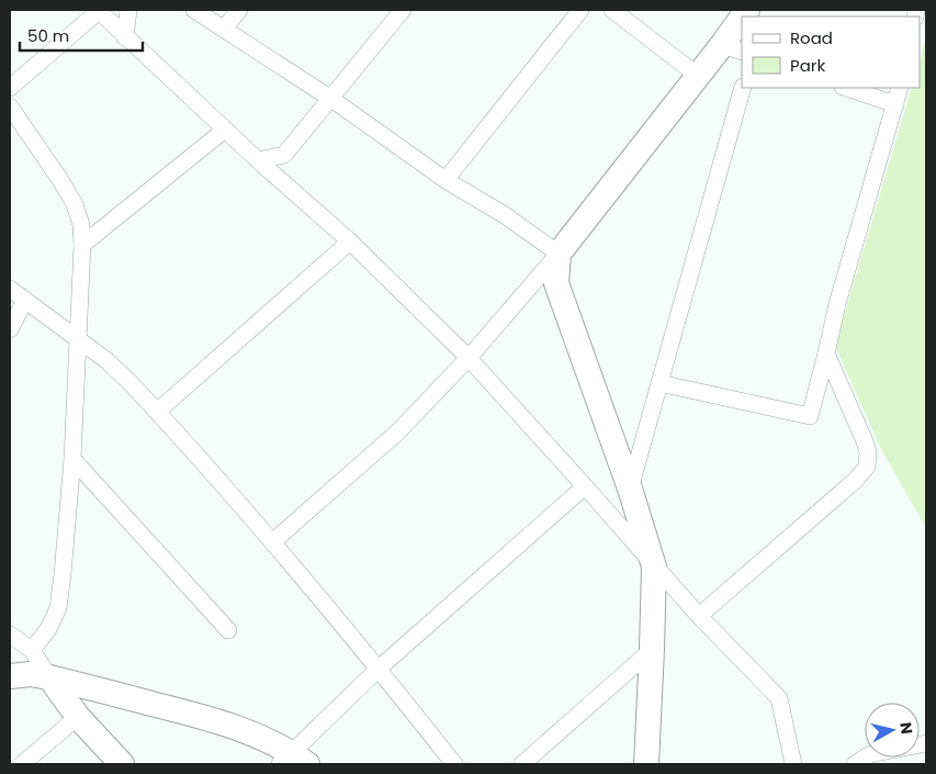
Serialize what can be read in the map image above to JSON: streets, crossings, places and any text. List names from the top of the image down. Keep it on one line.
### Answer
{"legend":["Road","Park"],"scale_bar":"50 m","north":"right"}
